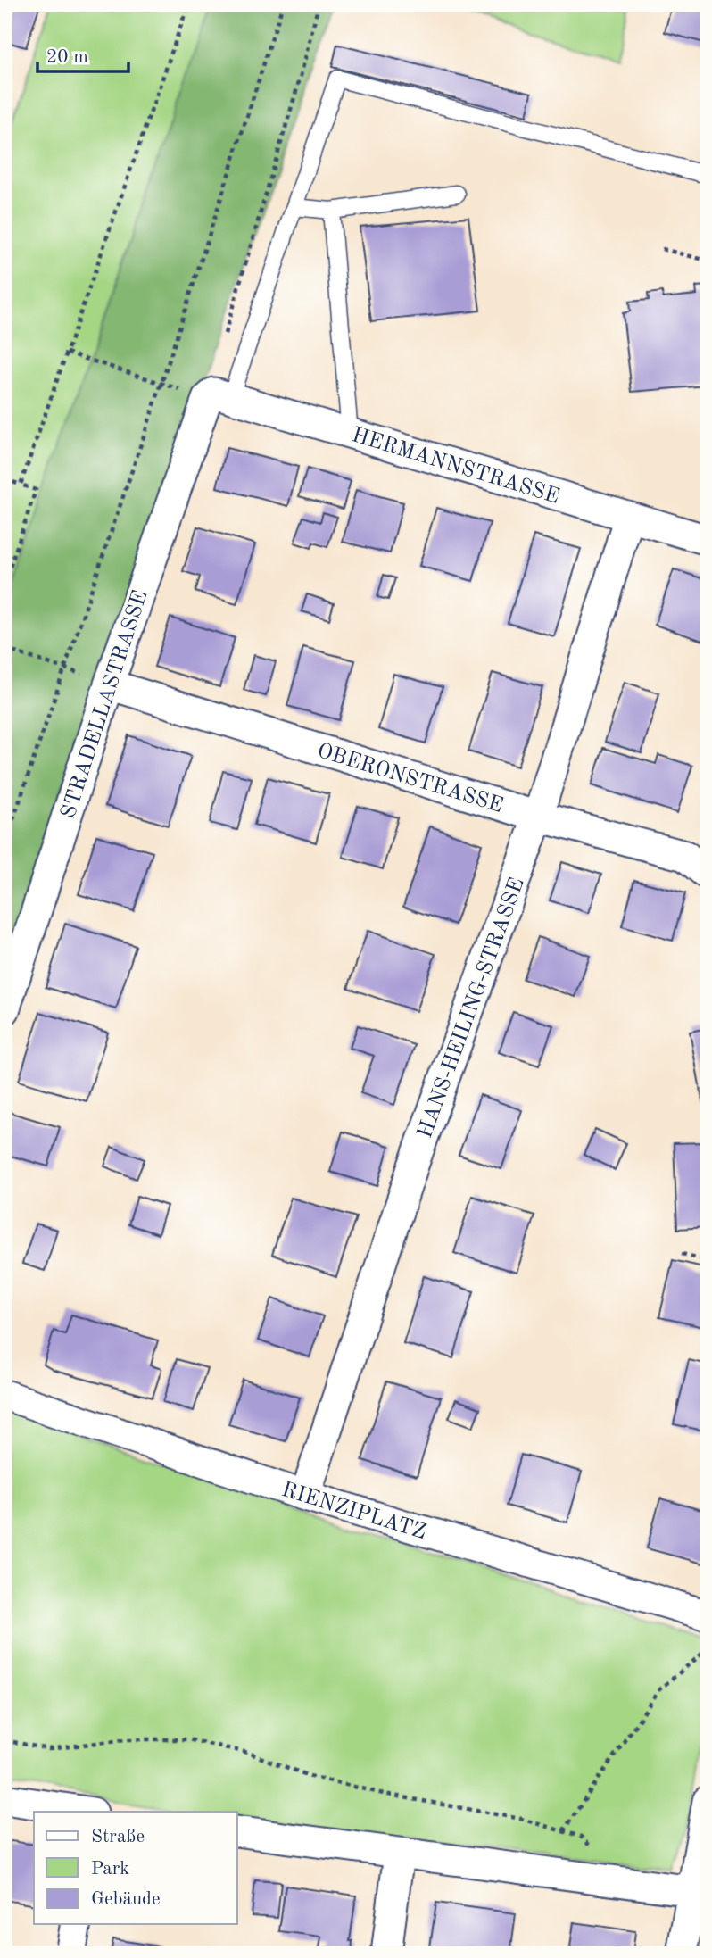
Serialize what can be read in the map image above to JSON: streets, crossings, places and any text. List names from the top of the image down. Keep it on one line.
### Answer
{"streets":{"street":["HERMANNSTRASSE","STRADELLASTRASSE","OBERONSTRASSE","HANS-HEILING-STRASSE","RIENZIPLATZ"]},"crossings":[["HERMANNSTRASSE","STRADELLASTRASSE"],["HERMANNSTRASSE","HANS-HEILING-STRASSE"],["STRADELLASTRASSE","OBERONSTRASSE"],["OBERONSTRASSE","HANS-HEILING-STRASSE"],["HANS-HEILING-STRASSE","RIENZIPLATZ"]],"legend":["Straße","Park","Gebäude"],"scale_bar":"20 m"}
